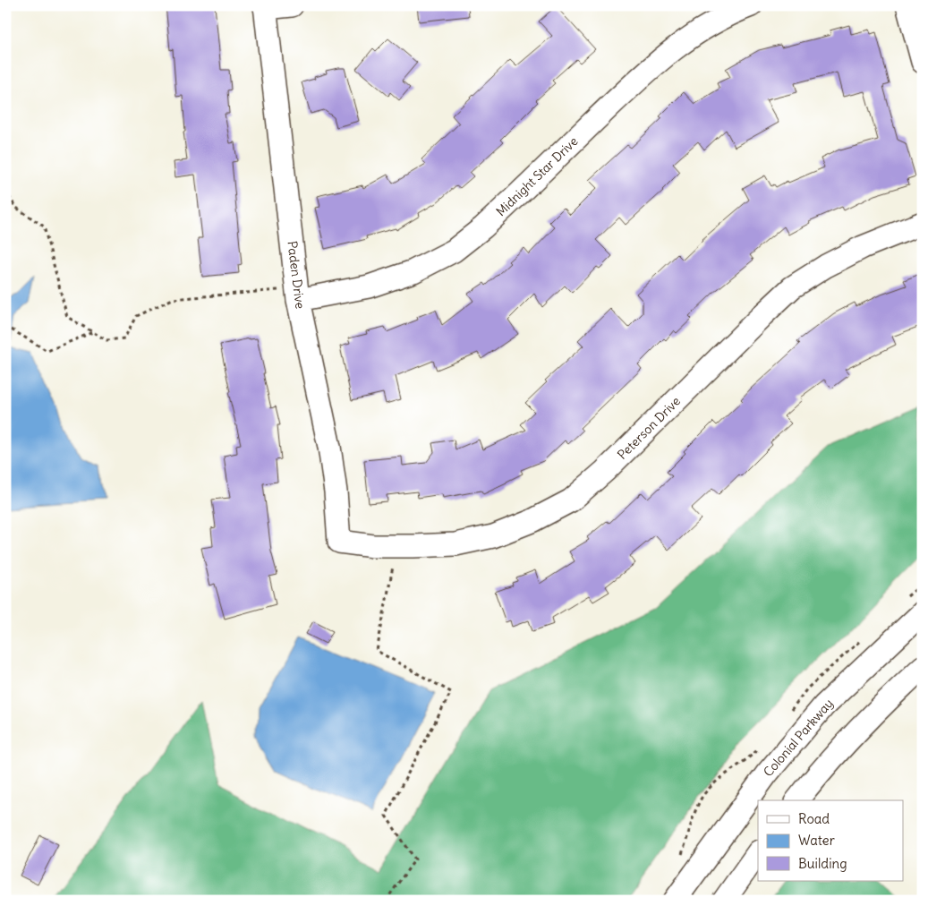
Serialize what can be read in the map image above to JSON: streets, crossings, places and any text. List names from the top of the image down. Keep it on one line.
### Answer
{"streets":{"street":["Midnight Star Drive","Paden Drive","Peterson Drive","Colonial Parkway"]},"crossings":[["Midnight Star Drive","Paden Drive"],["Paden Drive","Peterson Drive"]],"legend":["Road","Water","Building"]}
